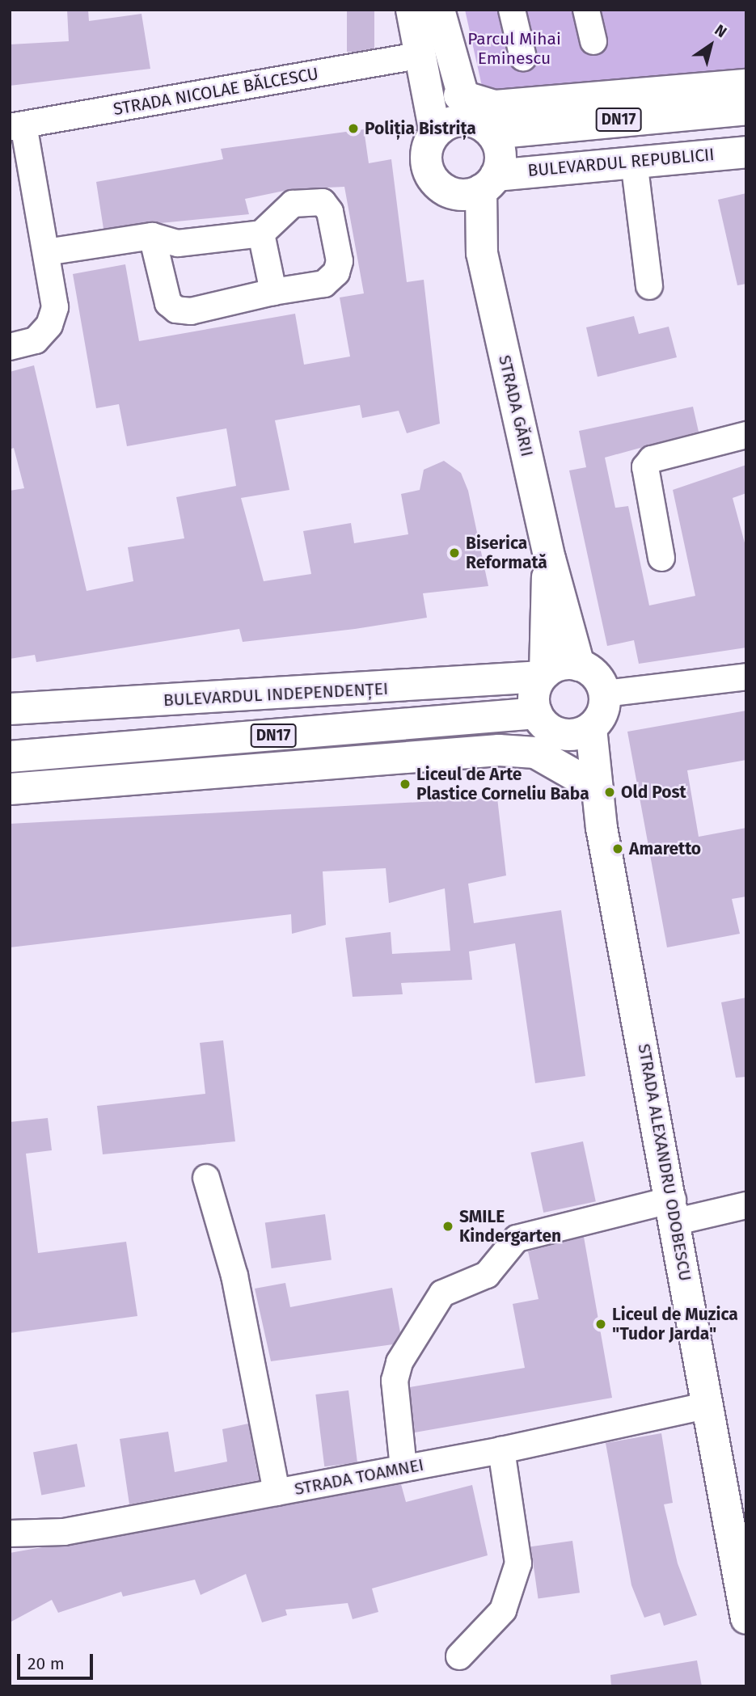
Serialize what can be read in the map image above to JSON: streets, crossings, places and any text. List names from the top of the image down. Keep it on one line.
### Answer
{"streets":{"main road":["DN17","BULEVARDUL REPUBLICII","STRADA GĂRII","BULEVARDUL INDEPENDENȚEI","STRADA ALEXANDRU ODOBESCU"],"street":["STRADA NICOLAE BĂLCESCU","STRADA TOAMNEI"]},"crossings":[["DN17","BULEVARDUL REPUBLICII"],["DN17","STRADA GĂRII"],["DN17","BULEVARDUL INDEPENDENȚEI"],["DN17","STRADA ALEXANDRU ODOBESCU"],["BULEVARDUL REPUBLICII","STRADA GĂRII"],["STRADA GĂRII","BULEVARDUL INDEPENDENȚEI"],["STRADA GĂRII","STRADA ALEXANDRU ODOBESCU"],["BULEVARDUL INDEPENDENȚEI","STRADA ALEXANDRU ODOBESCU"],["STRADA ALEXANDRU ODOBESCU","STRADA TOAMNEI"]],"parks":["Parcul Mihai Eminescu"],"places":["Poliția Bistrița","Biserica Reformată","Liceul de Arte Plastice Corneliu Baba","Old Post","Amaretto","SMILE Kindergarten","Liceul de Muzica \"Tudor Jarda\""],"scale_bar":"20 m","north":"top right"}
